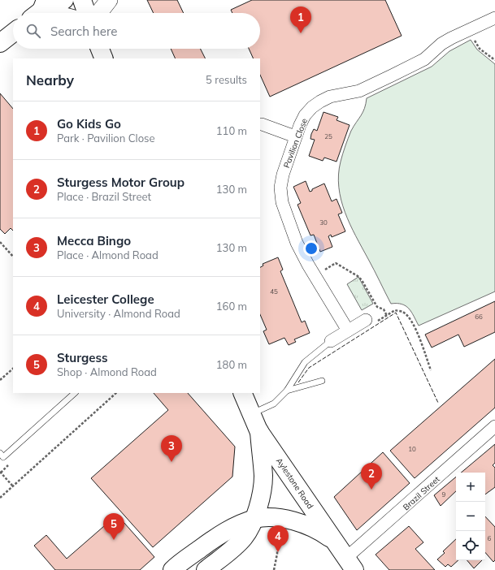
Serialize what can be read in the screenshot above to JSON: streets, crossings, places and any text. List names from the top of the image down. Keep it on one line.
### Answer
{"streets":{"main road":["Aylestone Road"],"street":["Pavilion Close","Brazil Street"]},"crossings":[["Aylestone Road","Brazil Street"]],"house_numbers":["25","30","45","66","10","9","6"],"page":{"pins":["1","3","2","5","4"],"search":"Search here","heading":["Nearby","5 results"],"list":[{"mark":"1","name":"Go Kids Go","note":"Park · Pavilion Close","value":"110 m"},{"mark":"2","name":"Sturgess Motor Group","note":"Place · Brazil Street","value":"130 m"},{"mark":"3","name":"Mecca Bingo","note":"Place · Almond Road","value":"130 m"},{"mark":"4","name":"Leicester College","note":"University · Almond Road","value":"160 m"},{"mark":"5","name":"Sturgess","note":"Shop · Almond Road","value":"180 m"}],"map_buttons":["+","−"]}}
